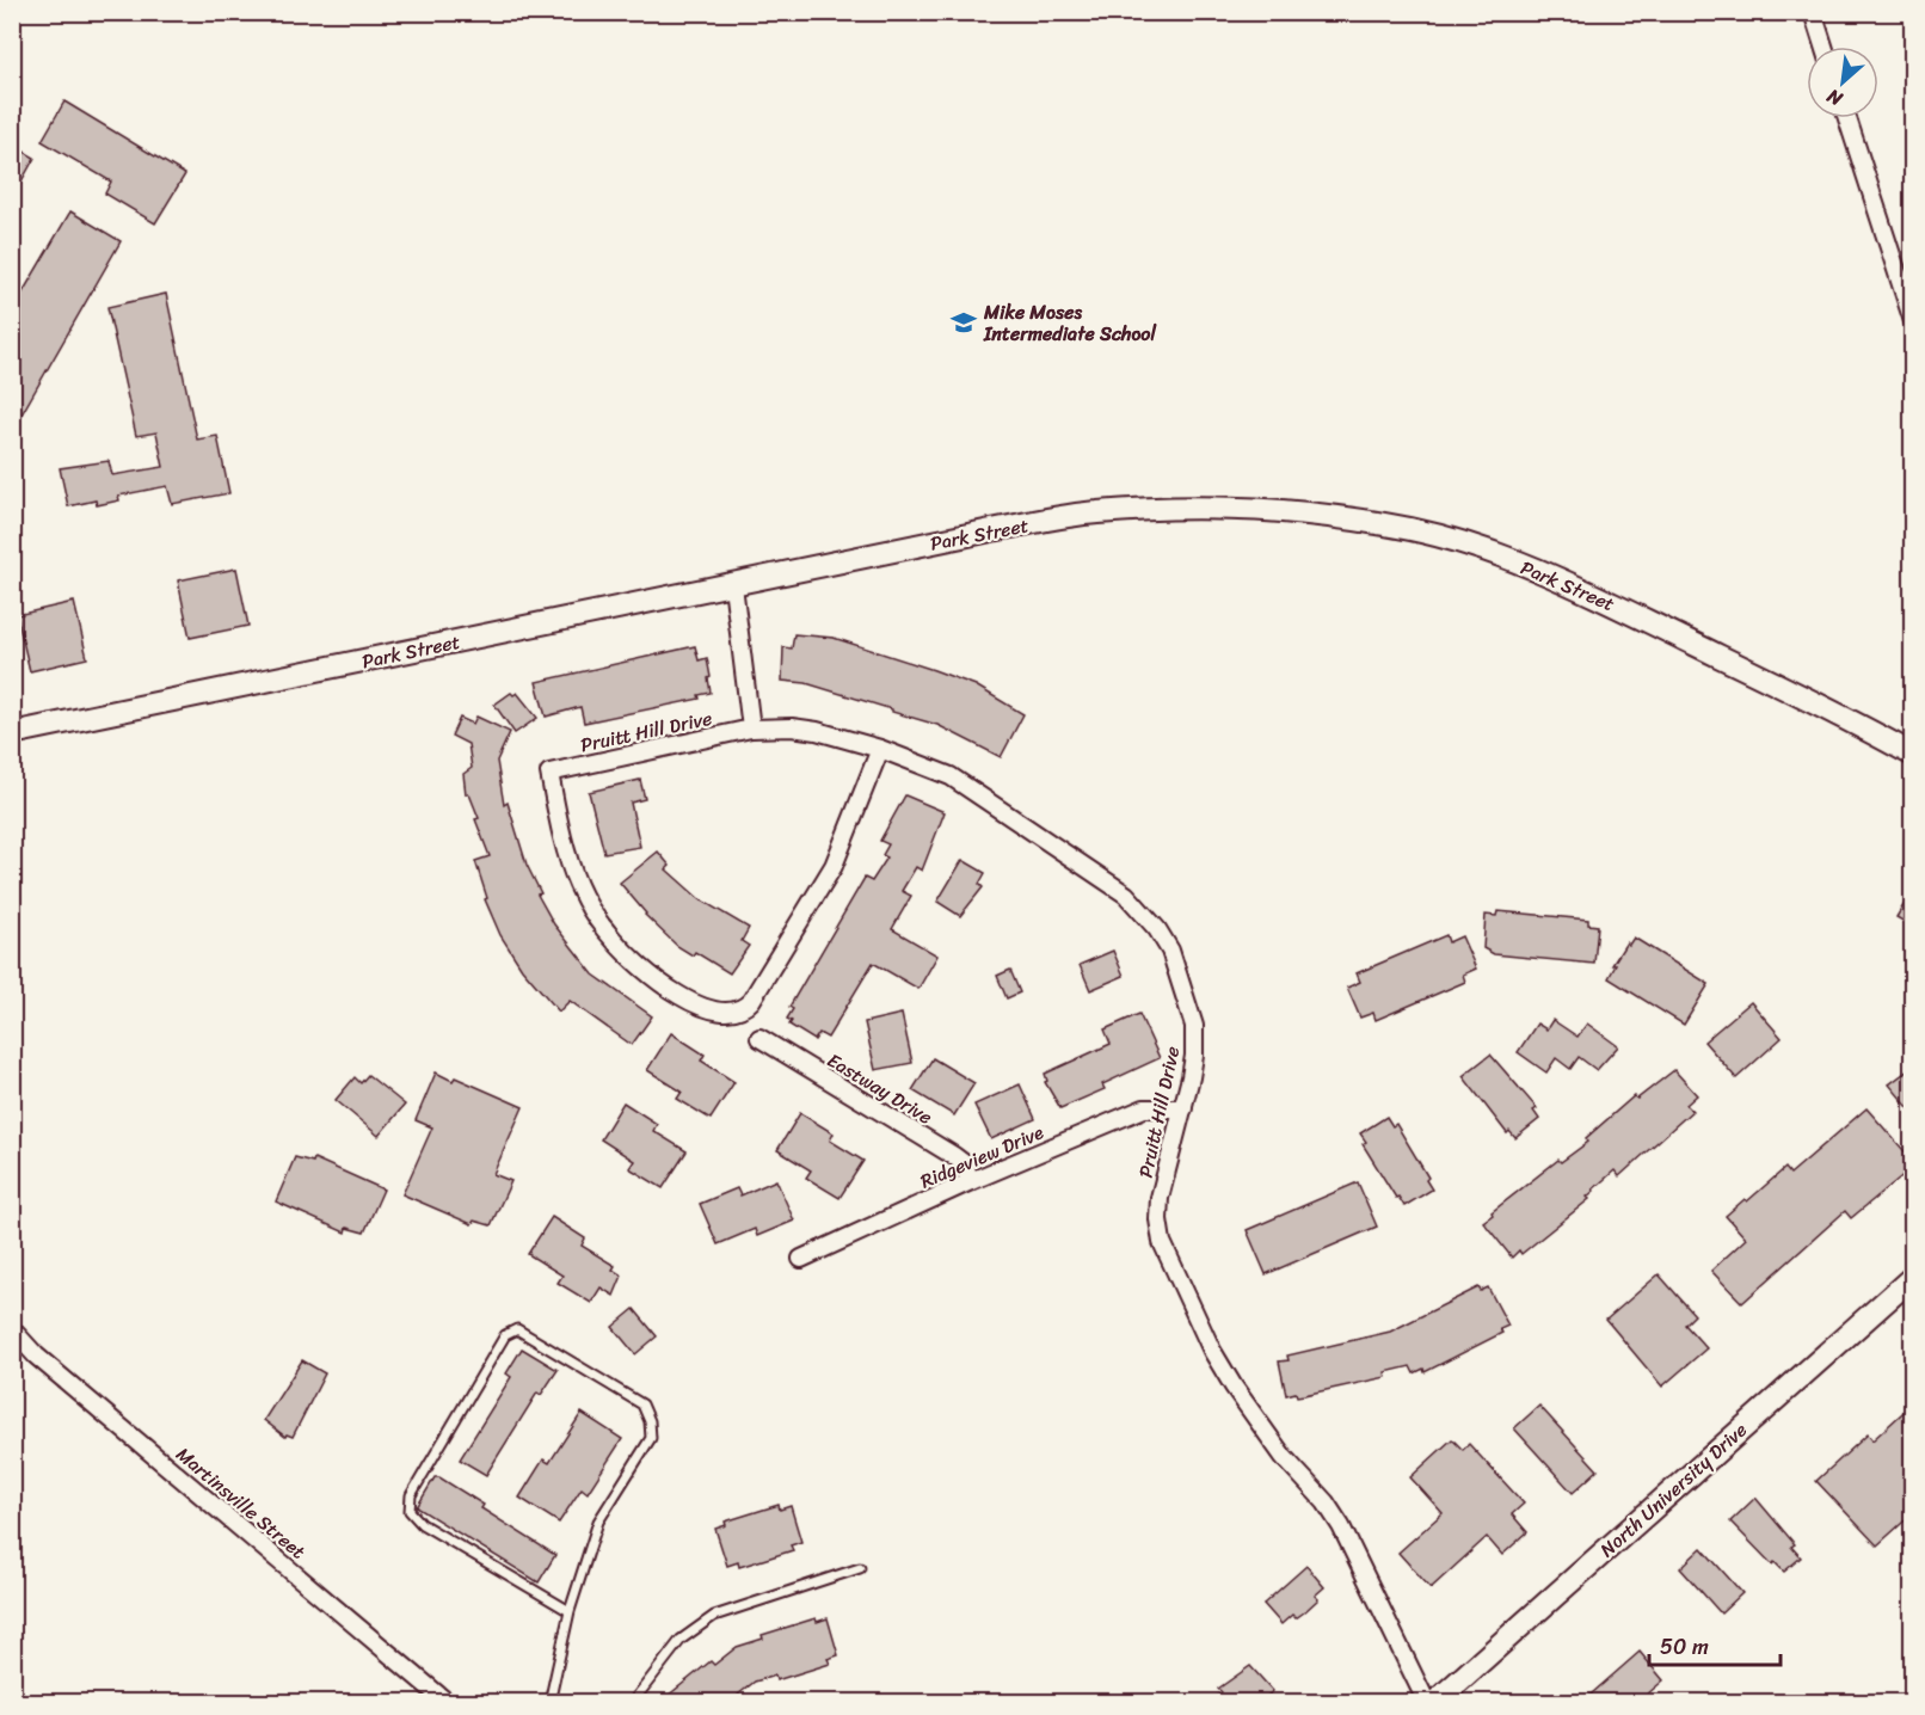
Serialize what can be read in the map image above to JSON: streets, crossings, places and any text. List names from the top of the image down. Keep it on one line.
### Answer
{"streets":{"street":["Park Street","Pruitt Hill Drive","Eastway Drive","Ridgeview Drive","North University Drive","Martinsville Street"]},"crossings":[["Pruitt Hill Drive","Ridgeview Drive"],["Eastway Drive","Ridgeview Drive"]],"places":{"school or university":["Mike Moses Intermediate School"]},"scale_bar":"50 m","north":"bottom left"}
